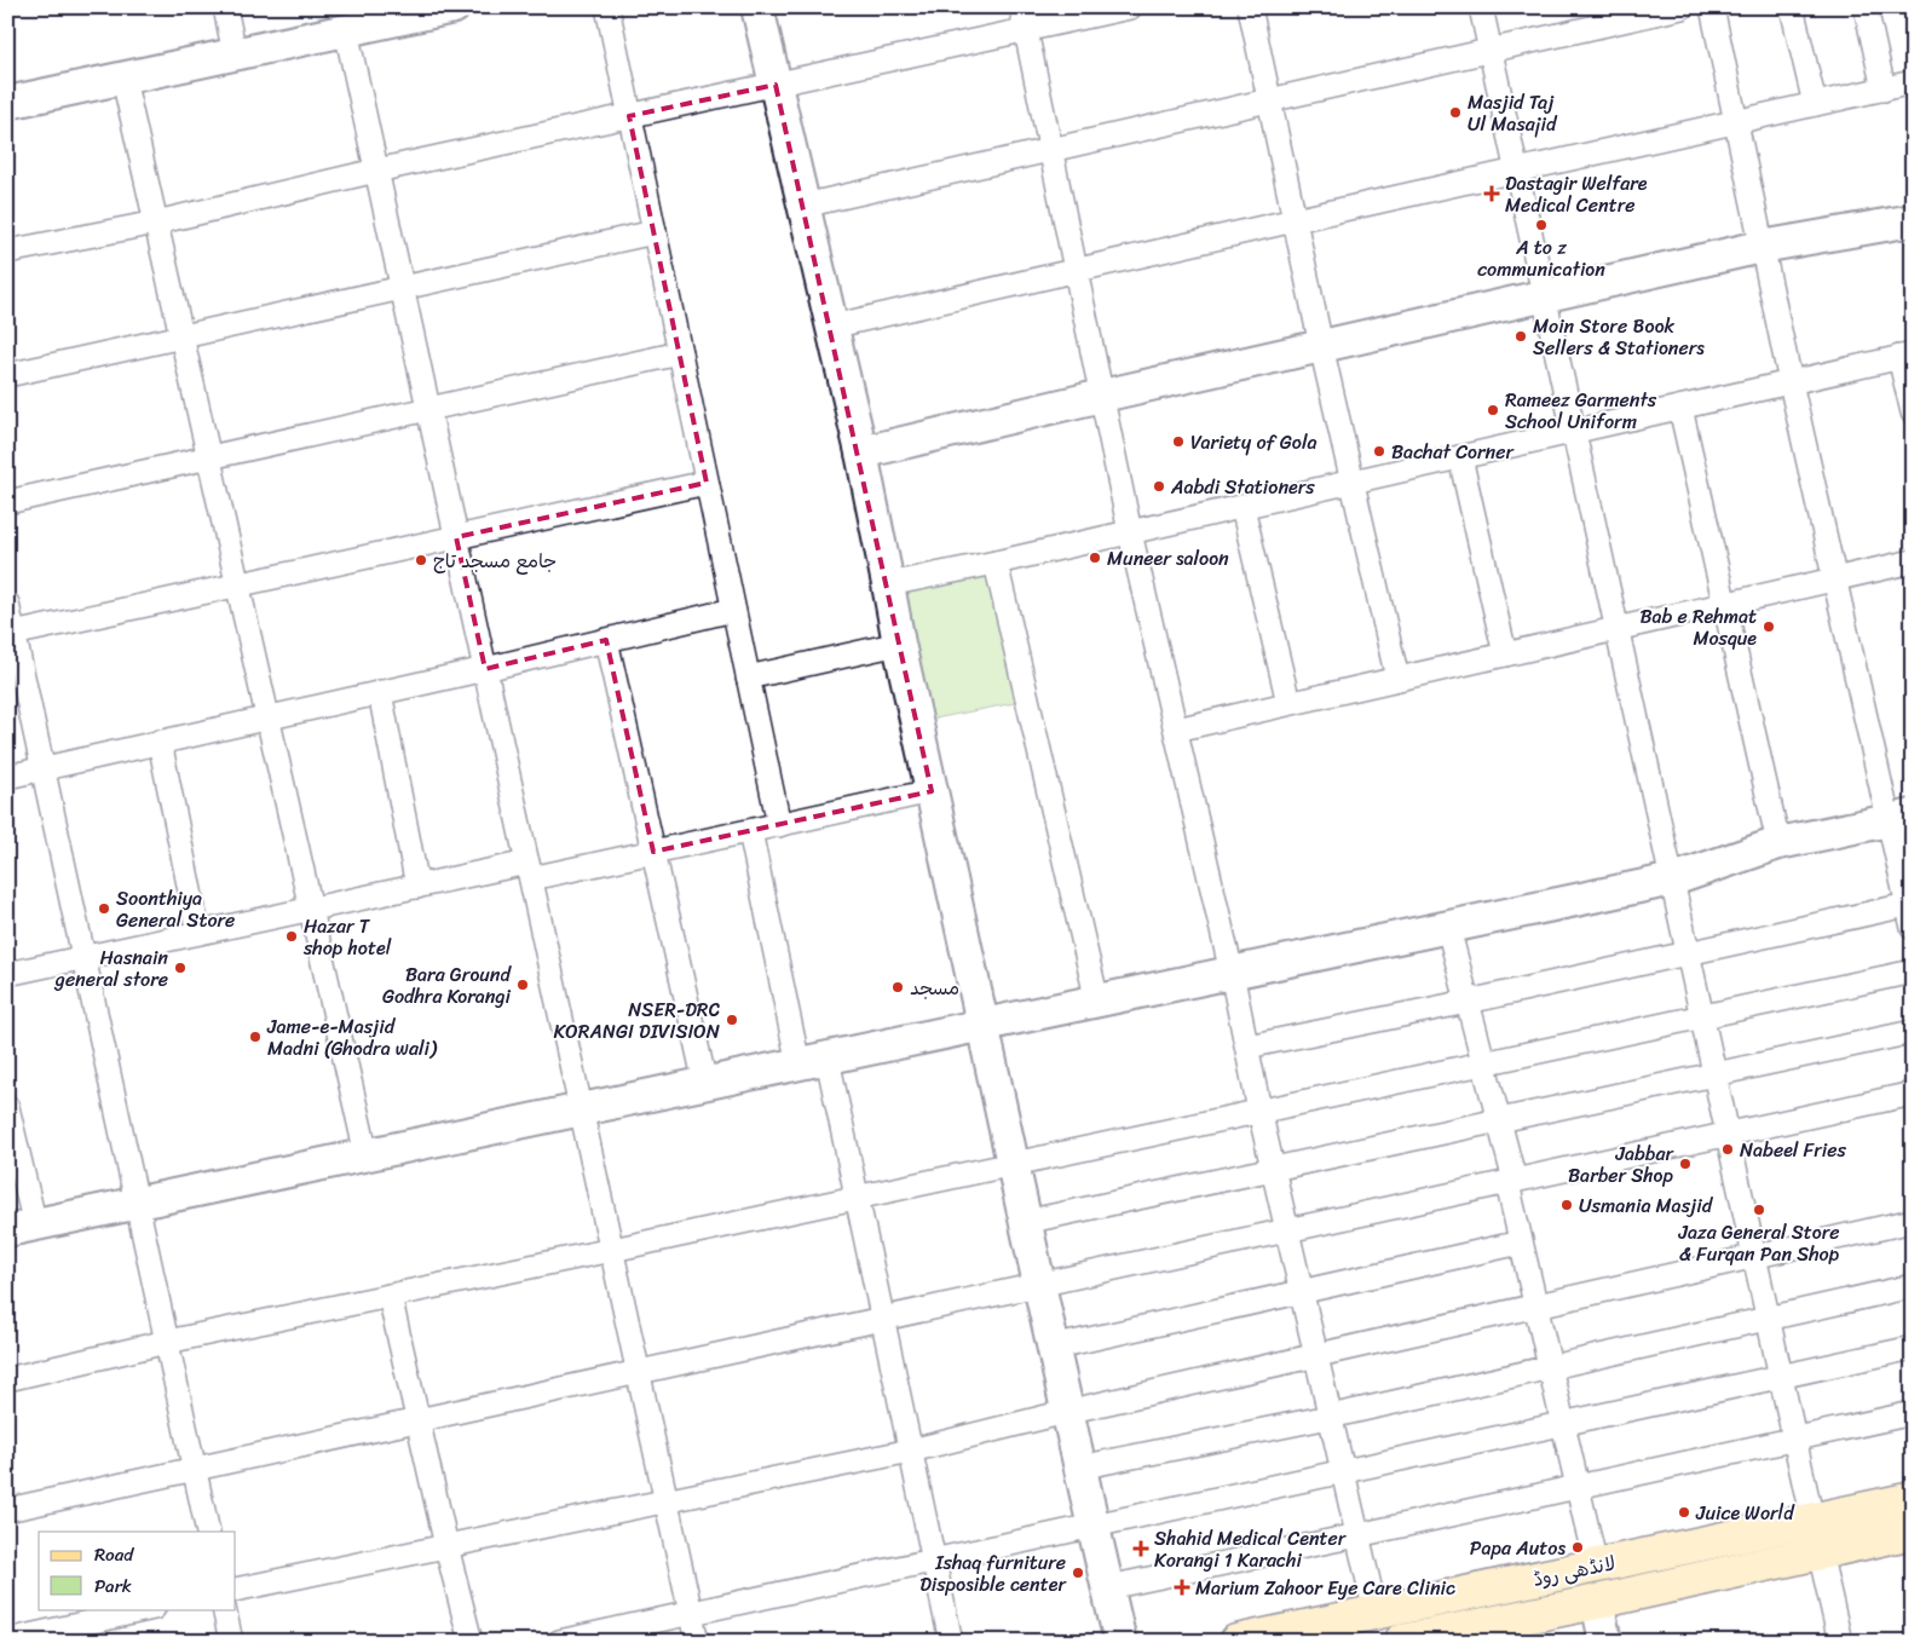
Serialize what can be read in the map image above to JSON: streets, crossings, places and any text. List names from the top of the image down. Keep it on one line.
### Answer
{"streets":{"main road":["لانڈھی روڈ"]},"places":{"other":["Masjid Taj Ul Masajid","A to z communication","Moin Store Book Sellers & Stationers","Rameez Garments School Uniform","Variety of Gola","Bachat Corner","Aabdi Stationers","Muneer saloon","جامع مسجد تاج","Bab e Rehmat Mosque","Soonthiya General Store","Hazar T shop hotel","Hasnain general store","Bara Ground Godhra Korangi","مسجد","NSER-DRC KORANGI DIVISION","Jame-e-Masjid Madni (Ghodra wali)","Nabeel Fries","Jabbar Barber Shop","Usmania Masjid","Jaza General Store & Furqan Pan Shop","Juice World","Papa Autos","Ishaq furniture Disposible center"],"health":["Dastagir Welfare Medical Centre","Shahid Medical Center Korangi 1 Karachi","Marium Zahoor Eye Care Clinic"]},"legend":["Road","Park"]}
